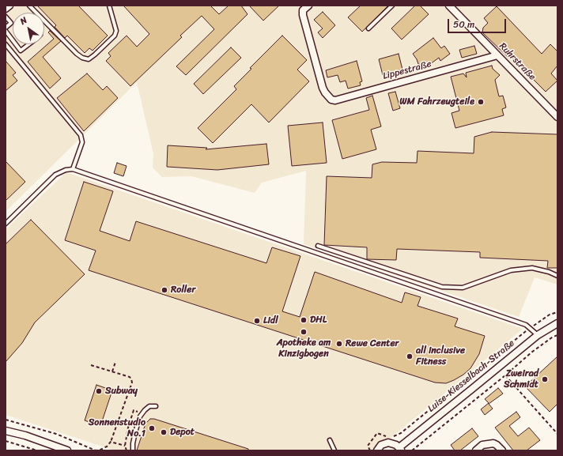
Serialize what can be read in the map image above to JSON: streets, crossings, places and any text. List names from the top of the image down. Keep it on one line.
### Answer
{"streets":{"street":["Ruhrstraße","Lippestraße","Luise-Kiesselbach-Straße"]},"crossings":[["Ruhrstraße","Lippestraße"]],"places":["WM Fahrzeugteile","Roller","DHL","Lidl","Apotheke am Kinzigbogen","Rewe Center","all inclusive Fitness","Zweirad Schmidt","Subway","Sonnenstudio No.1","Depot"],"scale_bar":"50 m","north":"top left"}
